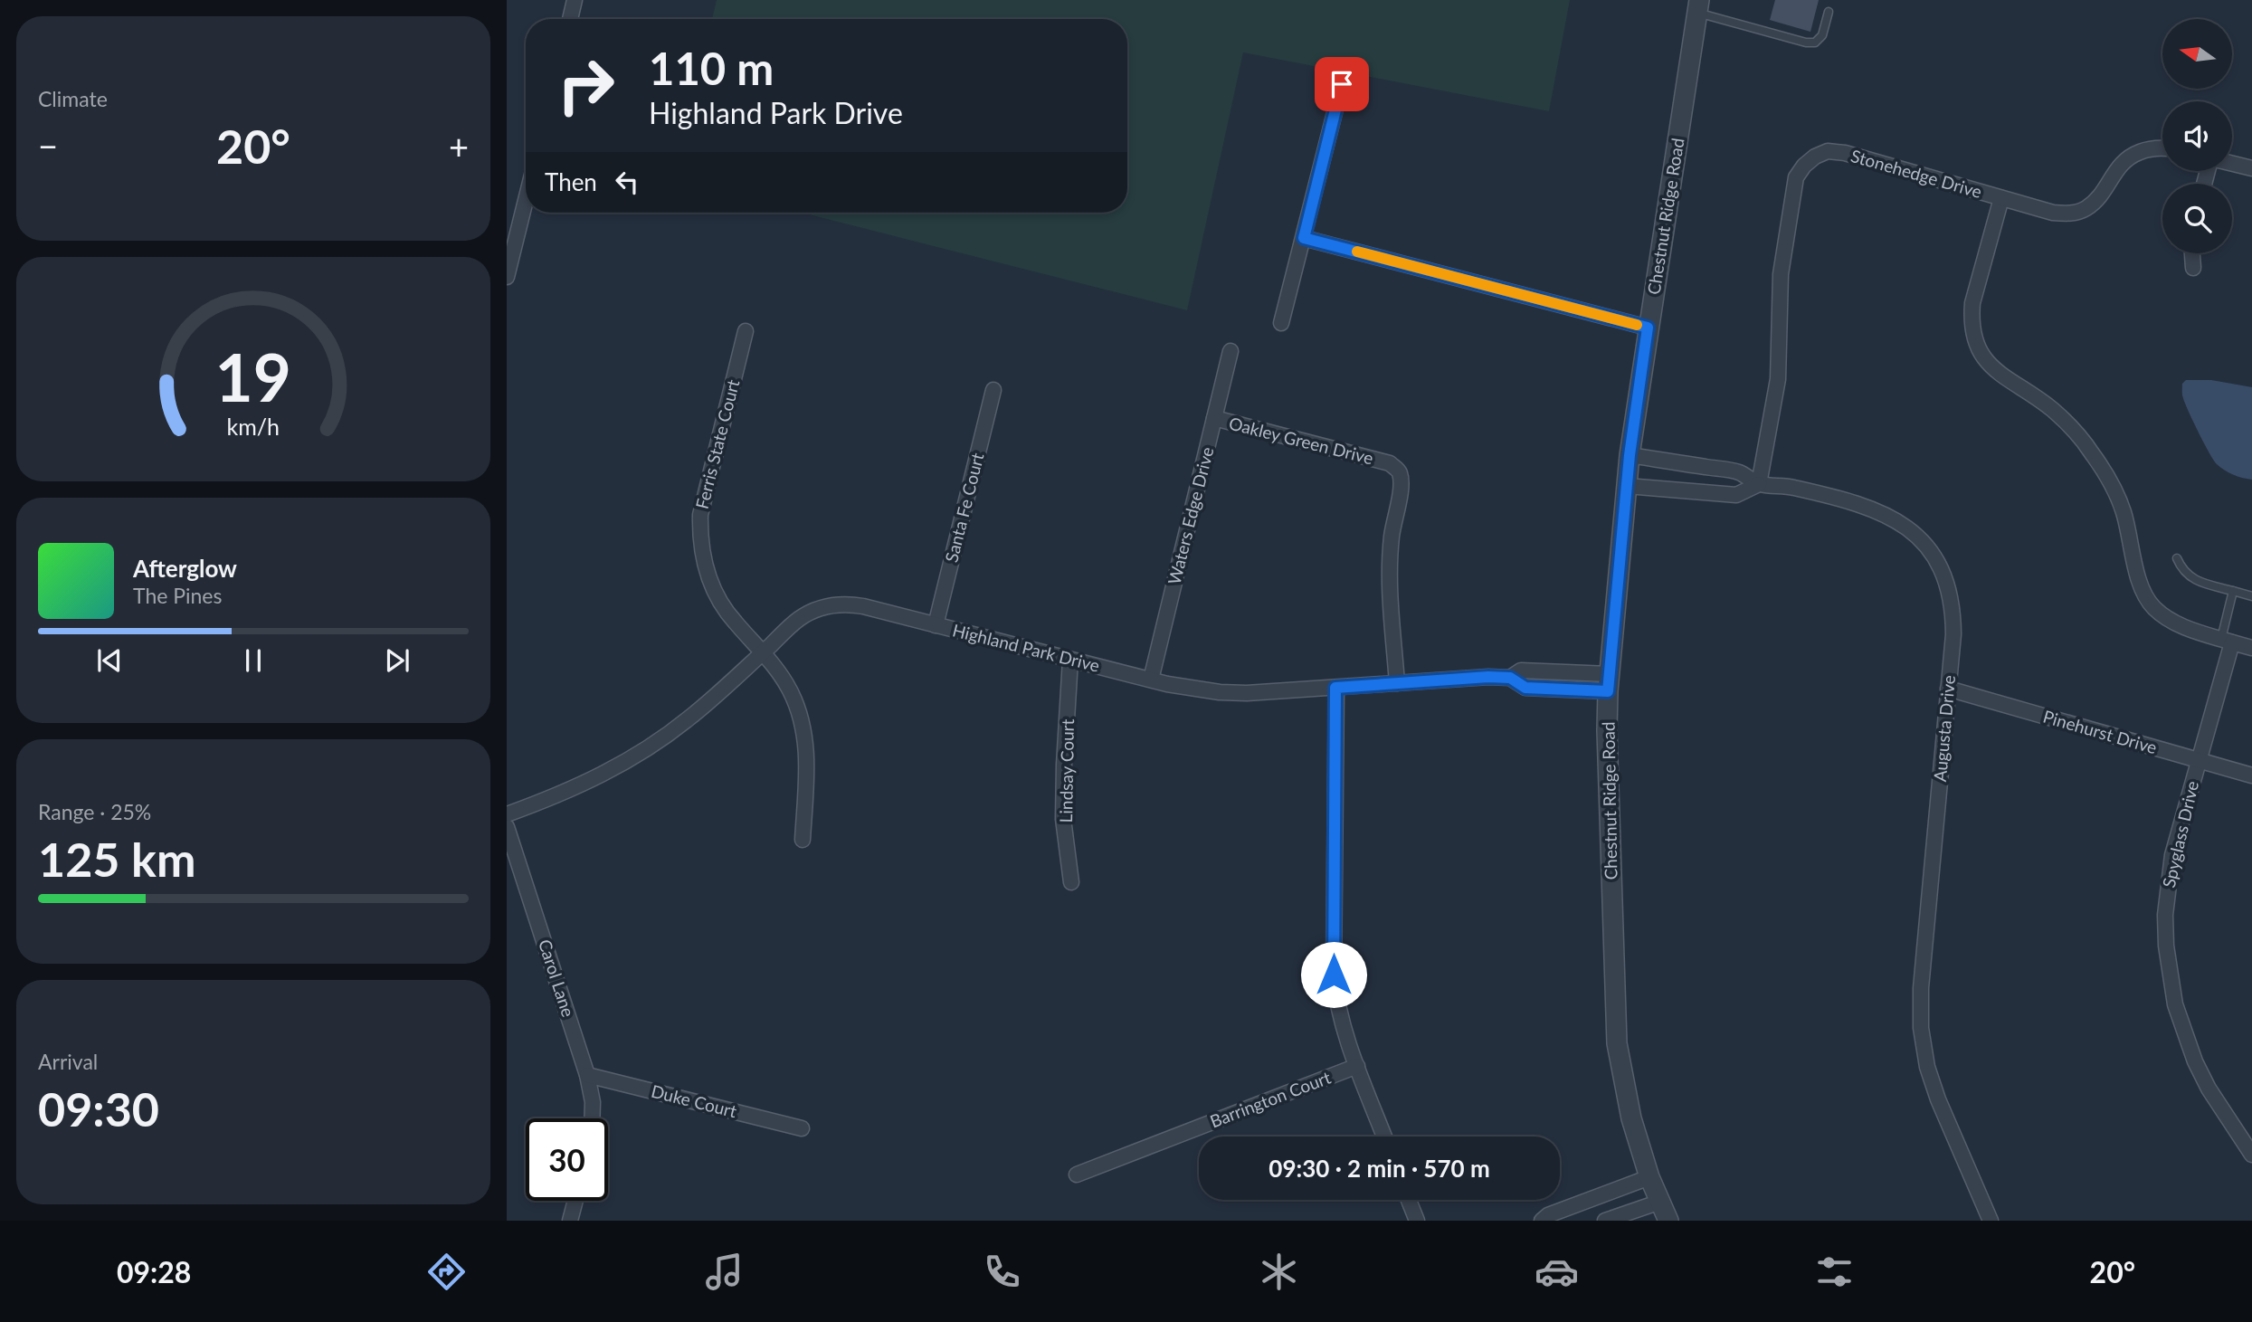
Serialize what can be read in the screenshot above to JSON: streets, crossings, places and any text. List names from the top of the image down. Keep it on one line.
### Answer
{"streets":{"street":["Stonehedge Drive","Chestnut Ridge Road","Oakley Green Drive","Ferris State Court","Santa Fe Court","Waters Edge Drive","Highland Park Drive","Augusta Drive","Pinehurst Drive","Lindsay Court","Spyglass Drive","Carol Lane","Barrington Court","Duke Court"]},"crossings":[["Stonehedge Drive","Augusta Drive"],["Chestnut Ridge Road","Highland Park Drive"],["Chestnut Ridge Road","Augusta Drive"],["Oakley Green Drive","Waters Edge Drive"],["Oakley Green Drive","Highland Park Drive"],["Ferris State Court","Highland Park Drive"],["Santa Fe Court","Highland Park Drive"],["Waters Edge Drive","Highland Park Drive"],["Highland Park Drive","Lindsay Court"],["Augusta Drive","Pinehurst Drive"],["Pinehurst Drive","Spyglass Drive"],["Carol Lane","Duke Court"]],"north":"left","page":{"tile":["Climate",["Range · 25%","125 km"],["Arrival","09:30"]],"turn":["110 m","Highland Park Drive"],"heat":["−","20°","+"],"then":"Then","song":["Afterglow","The Pines"],"limit":"30","trip":"09:30 · 2 min · 570 m","tabs":["09:28","20°"],"gauge":["19","km/h"]}}
